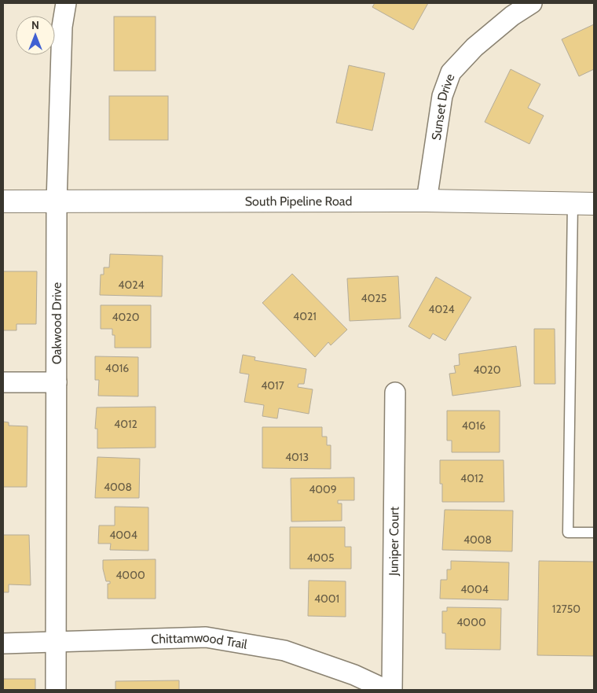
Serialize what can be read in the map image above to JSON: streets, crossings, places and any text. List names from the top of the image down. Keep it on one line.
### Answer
{"streets":{"street":["Sunset Drive","South Pipeline Road","Oakwood Drive","Juniper Court","Chittamwood Trail"]},"crossings":[["Sunset Drive","South Pipeline Road"],["South Pipeline Road","Oakwood Drive"],["Oakwood Drive","Chittamwood Trail"]],"house_numbers":["4024","4025","4024","4021","4020","4016","4020","4017","4012","4016","4013","4012","4008","4009","4004","4008","4005","4000","4004","4001","12750","4000"],"north":"top"}
